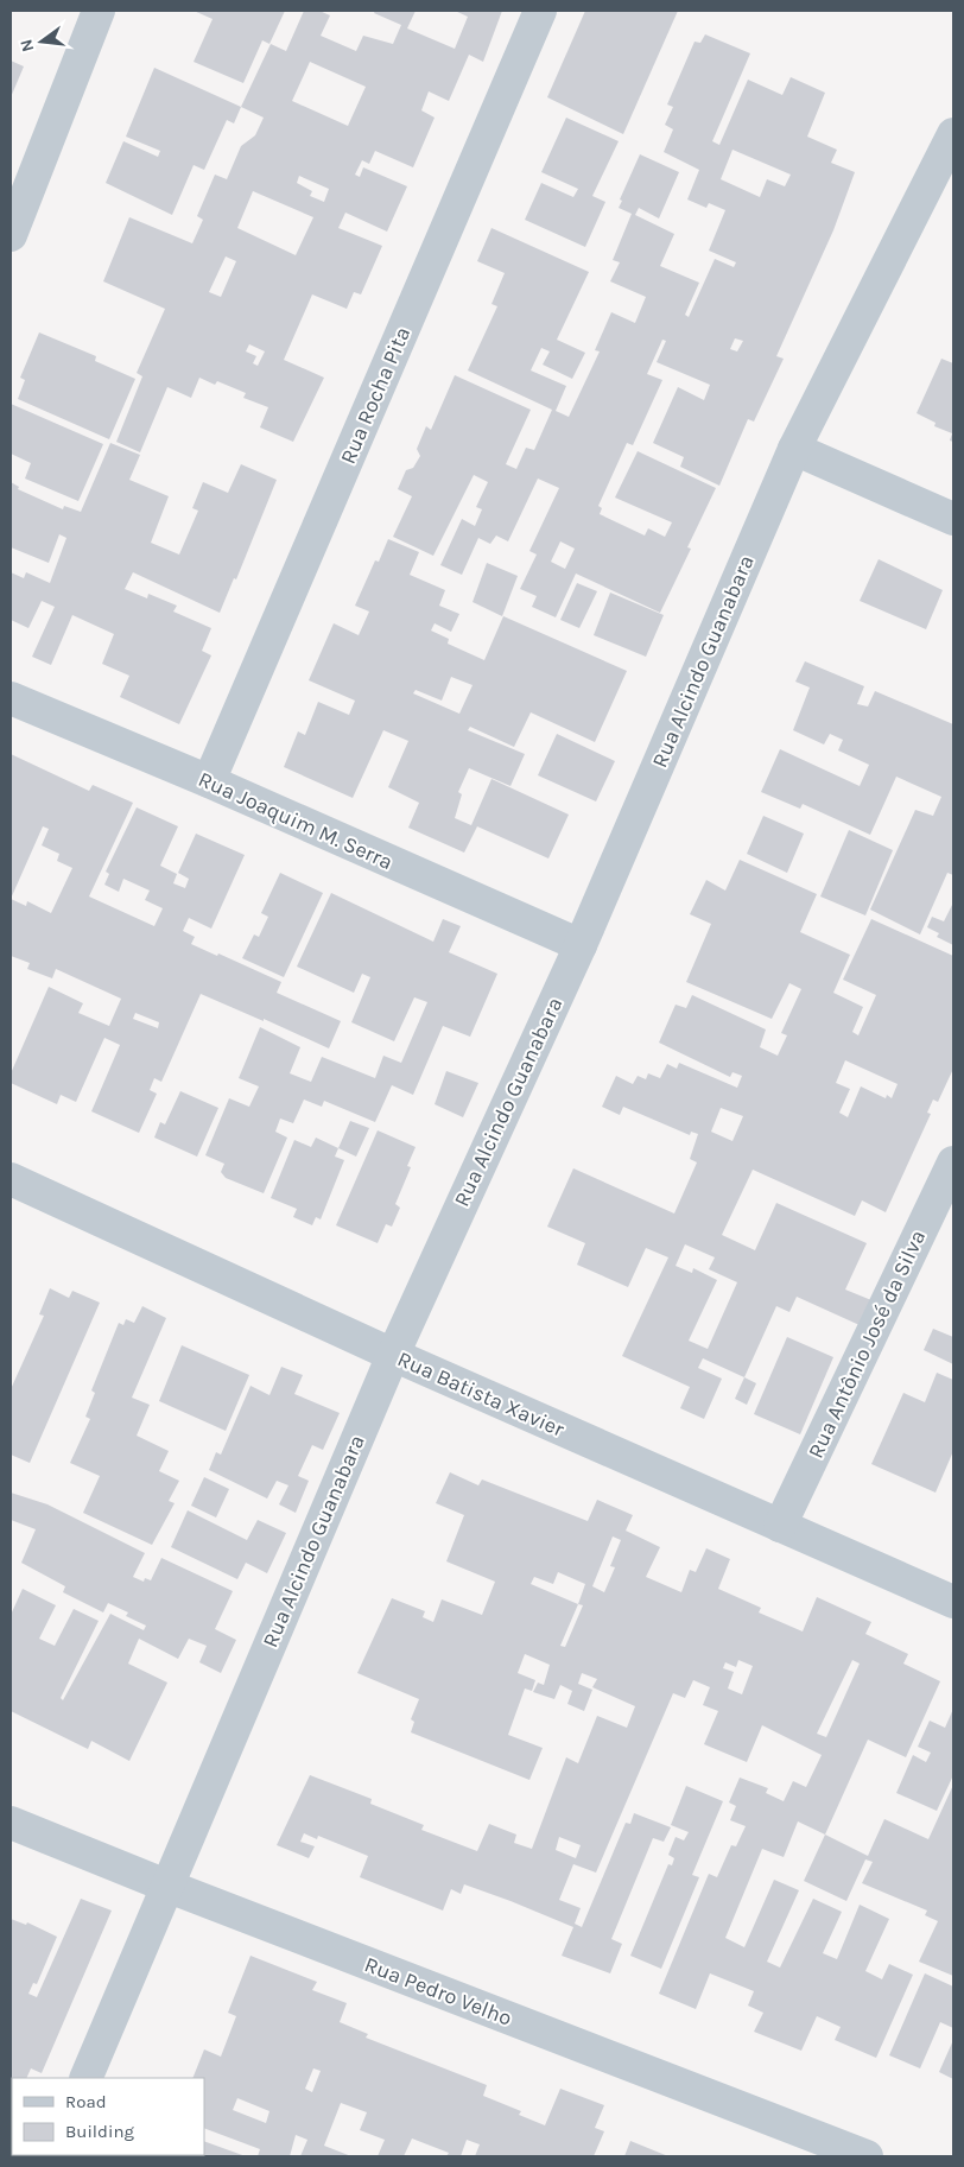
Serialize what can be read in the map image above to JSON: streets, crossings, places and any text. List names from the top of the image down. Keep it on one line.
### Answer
{"streets":{"street":["Rua Rocha Pita","Rua Alcindo Guanabara","Rua Joaquim M. Serra","Rua Antônio José da Silva","Rua Batista Xavier","Rua Pedro Velho"]},"crossings":[["Rua Rocha Pita","Rua Joaquim M. Serra"],["Rua Alcindo Guanabara","Rua Joaquim M. Serra"],["Rua Alcindo Guanabara","Rua Batista Xavier"],["Rua Alcindo Guanabara","Rua Pedro Velho"],["Rua Antônio José da Silva","Rua Batista Xavier"]],"legend":["Road","Building"],"north":"left"}
